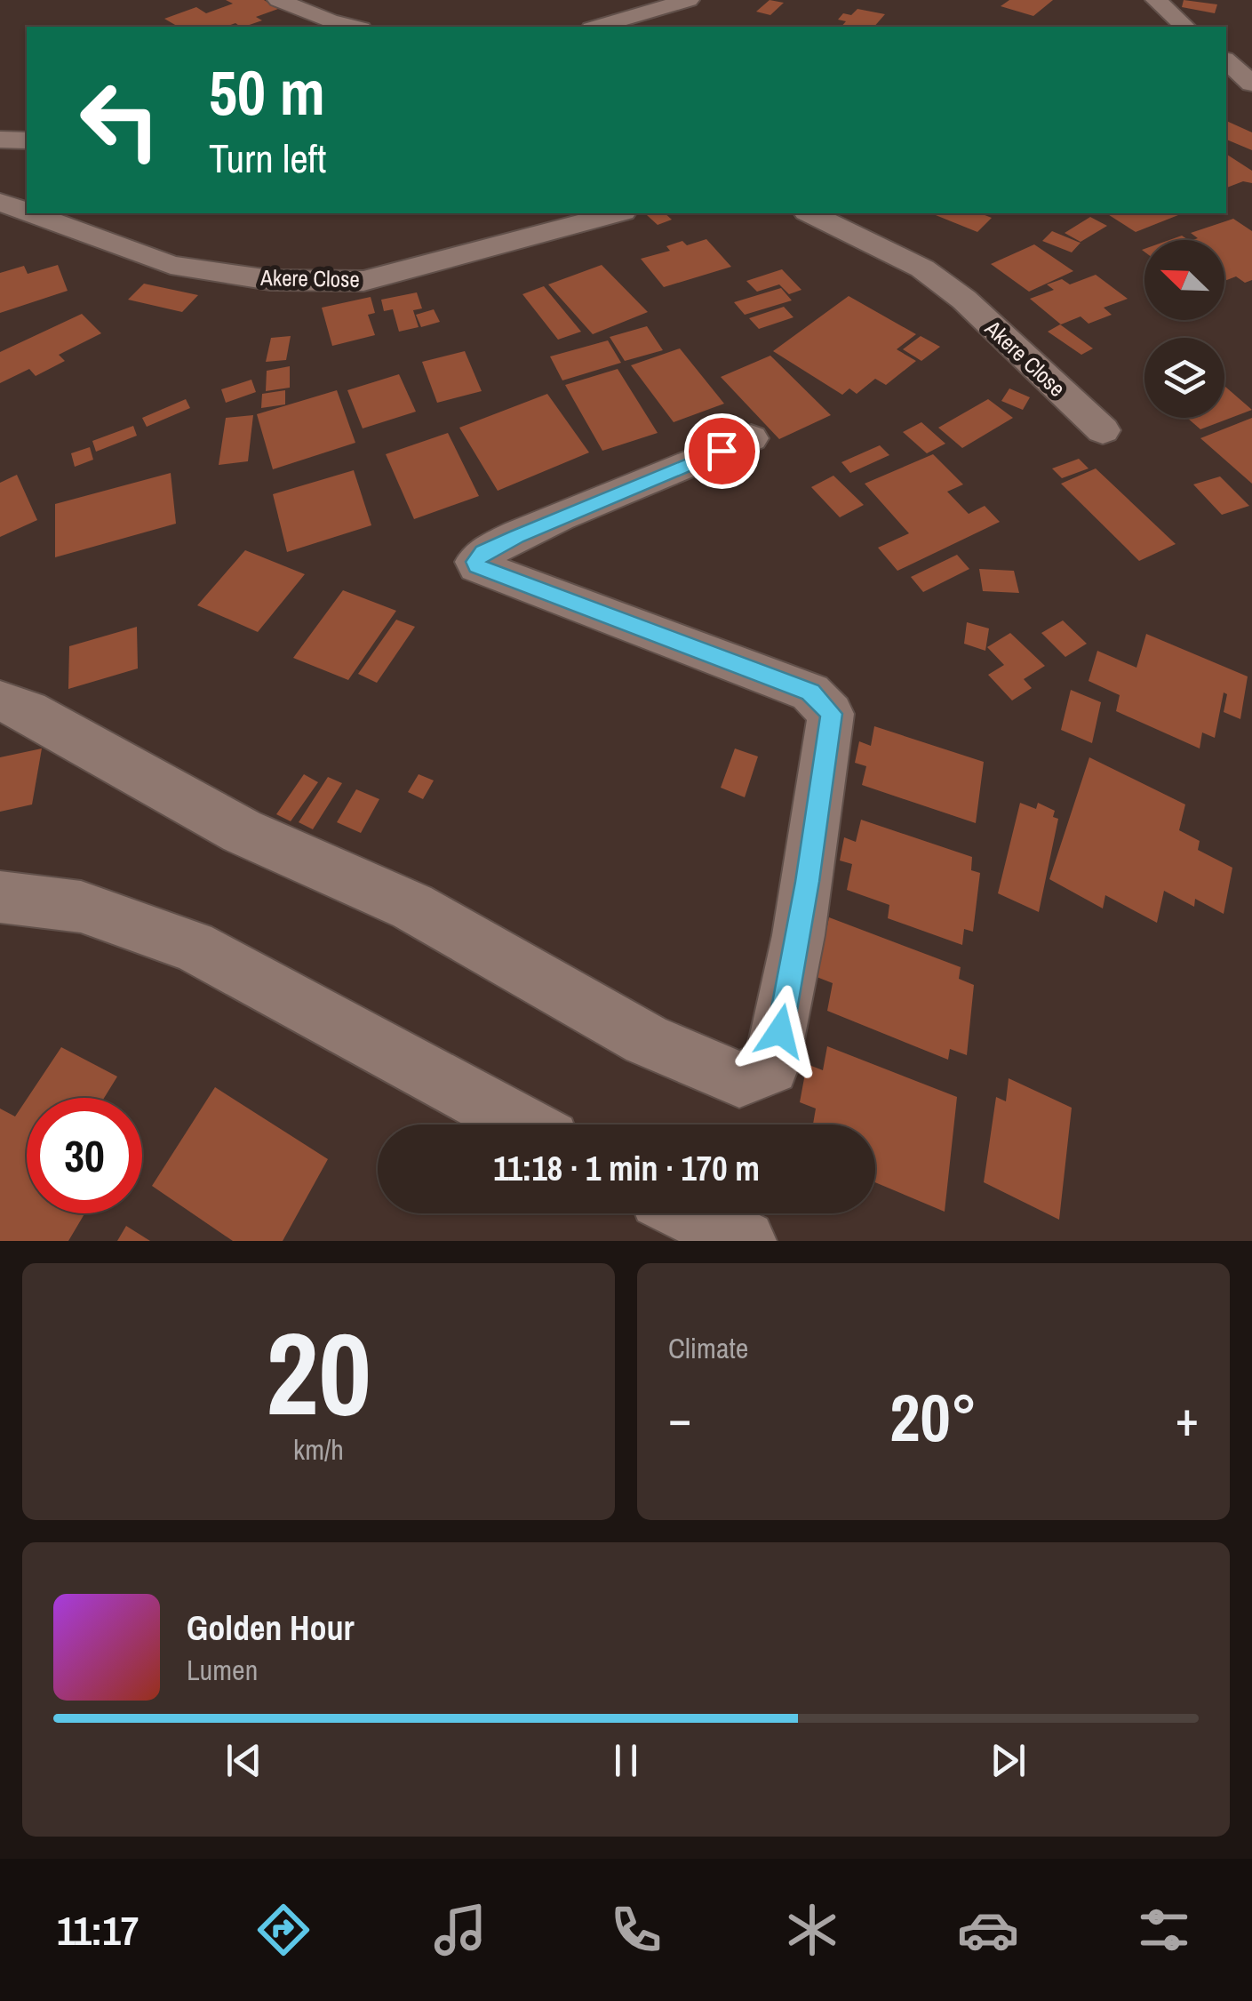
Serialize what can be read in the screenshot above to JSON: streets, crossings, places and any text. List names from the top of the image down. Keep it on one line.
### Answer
{"streets":{"street":["Akere Close"]},"north":"top left","page":{"turn":["50 m","Turn left"],"limit":"30","trip":"11:18 · 1 min · 170 m","tile":[["20","km/h"],"Climate"],"heat":["−","20°","+"],"song":["Golden Hour","Lumen"],"tabs":"11:17"}}
